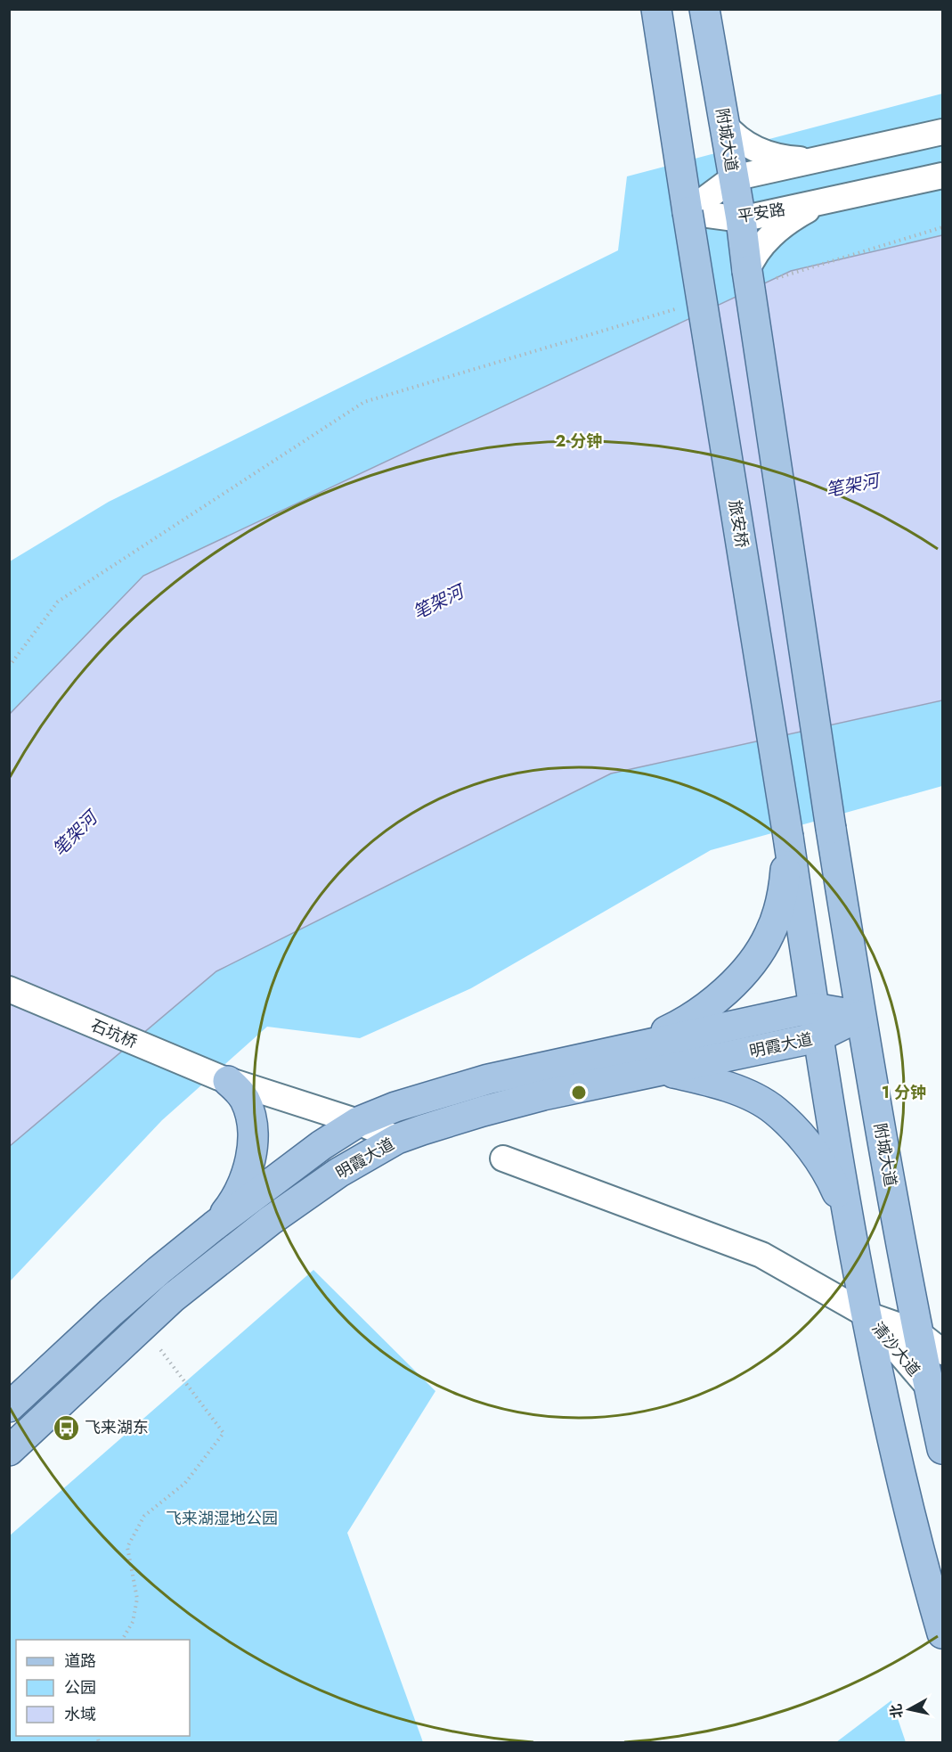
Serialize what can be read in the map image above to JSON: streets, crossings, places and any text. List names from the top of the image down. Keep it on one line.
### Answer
{"streets":{"main road":["附城大道","旅安桥","明霞大道"],"street":["平安路","石坑桥","清沙大道"]},"crossings":[["附城大道","平安路"],["附城大道","明霞大道"],["附城大道","清沙大道"],["平安路","旅安桥"],["石坑桥","明霞大道"]],"water":["笔架河"],"parks":["飞来湖湿地公园"],"places":{"bus stop":["飞来湖东"]},"legend":["道路","公园","水域"],"north":"left","rings":["2 分钟","1 分钟"]}
